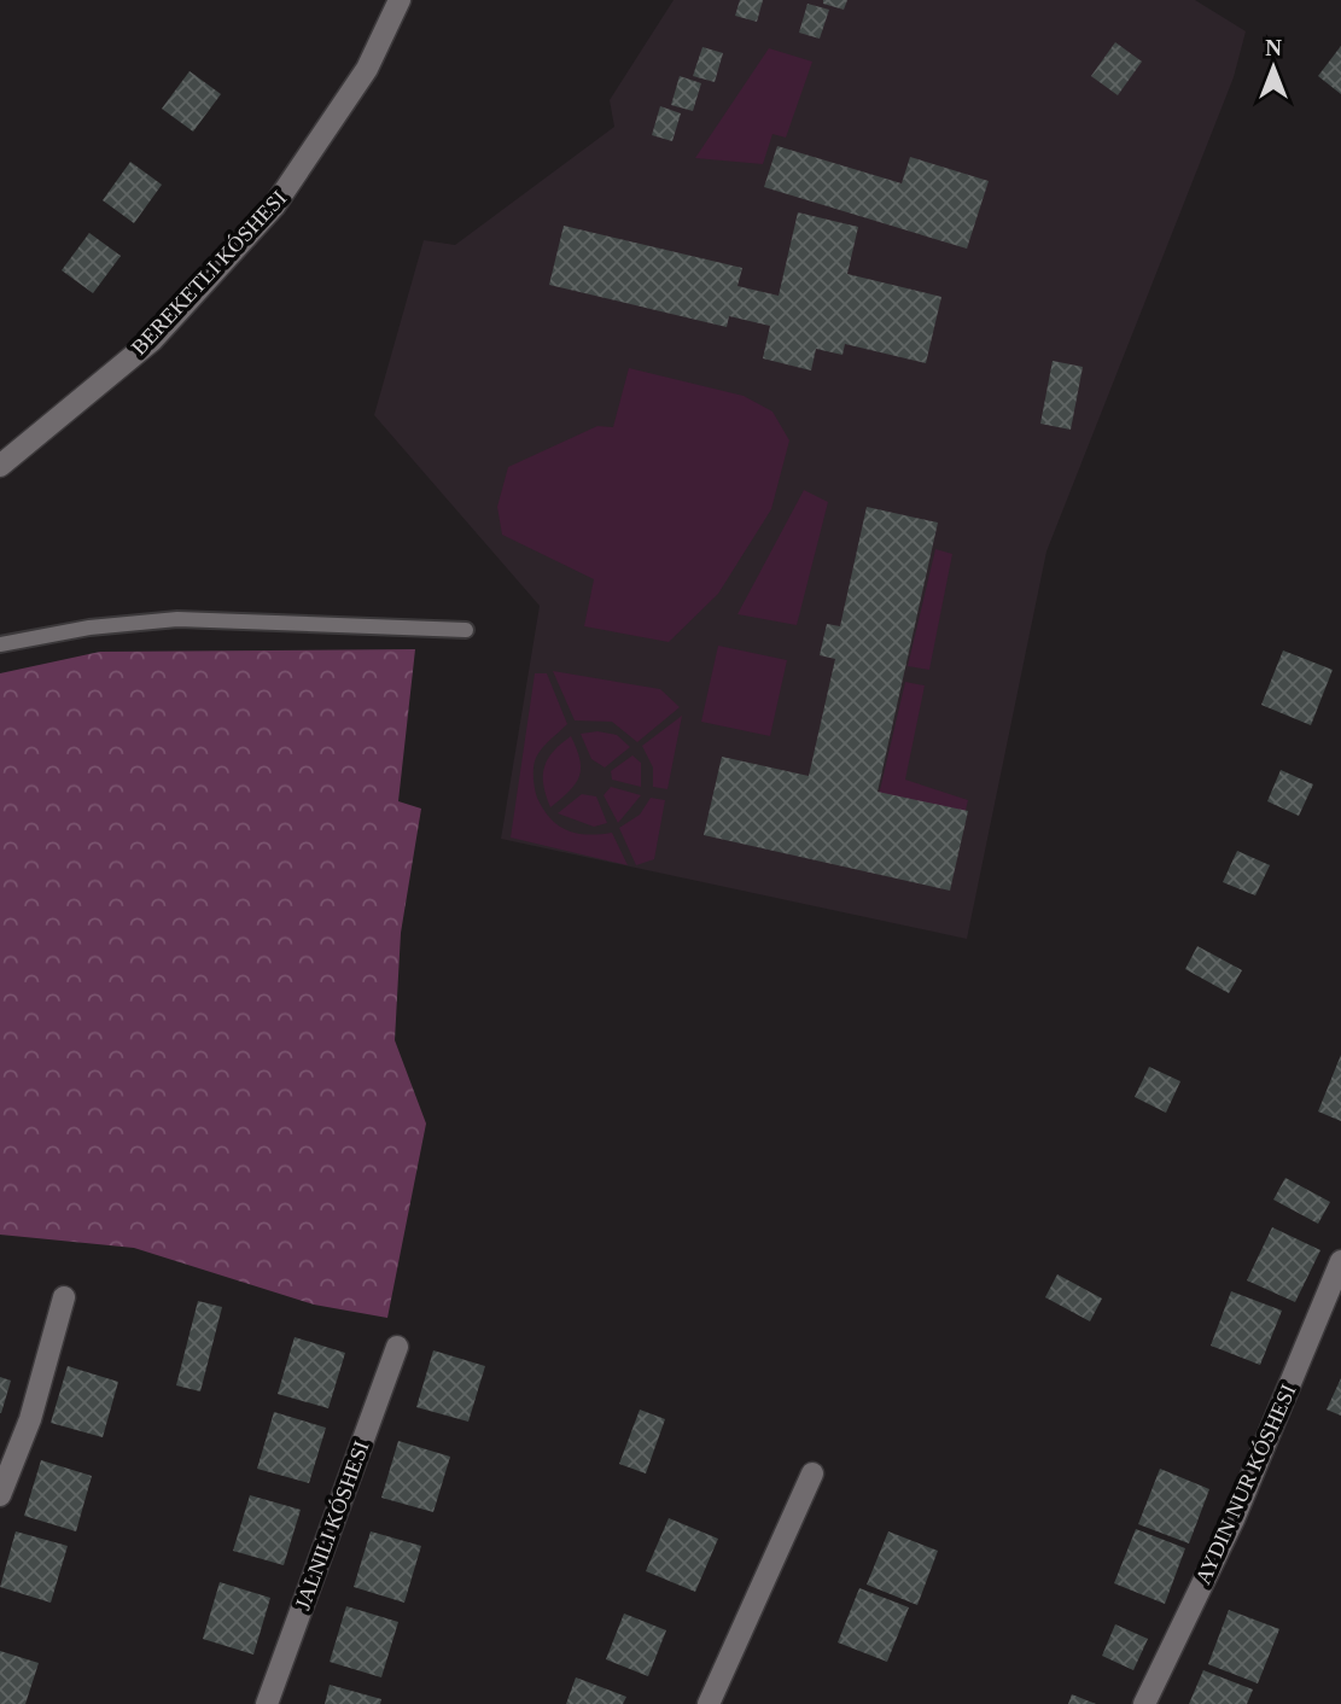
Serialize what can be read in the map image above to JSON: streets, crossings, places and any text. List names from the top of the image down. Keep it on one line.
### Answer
{"streets":{"street":["BEREKETLI KÓSHESI"]},"north":"top"}
